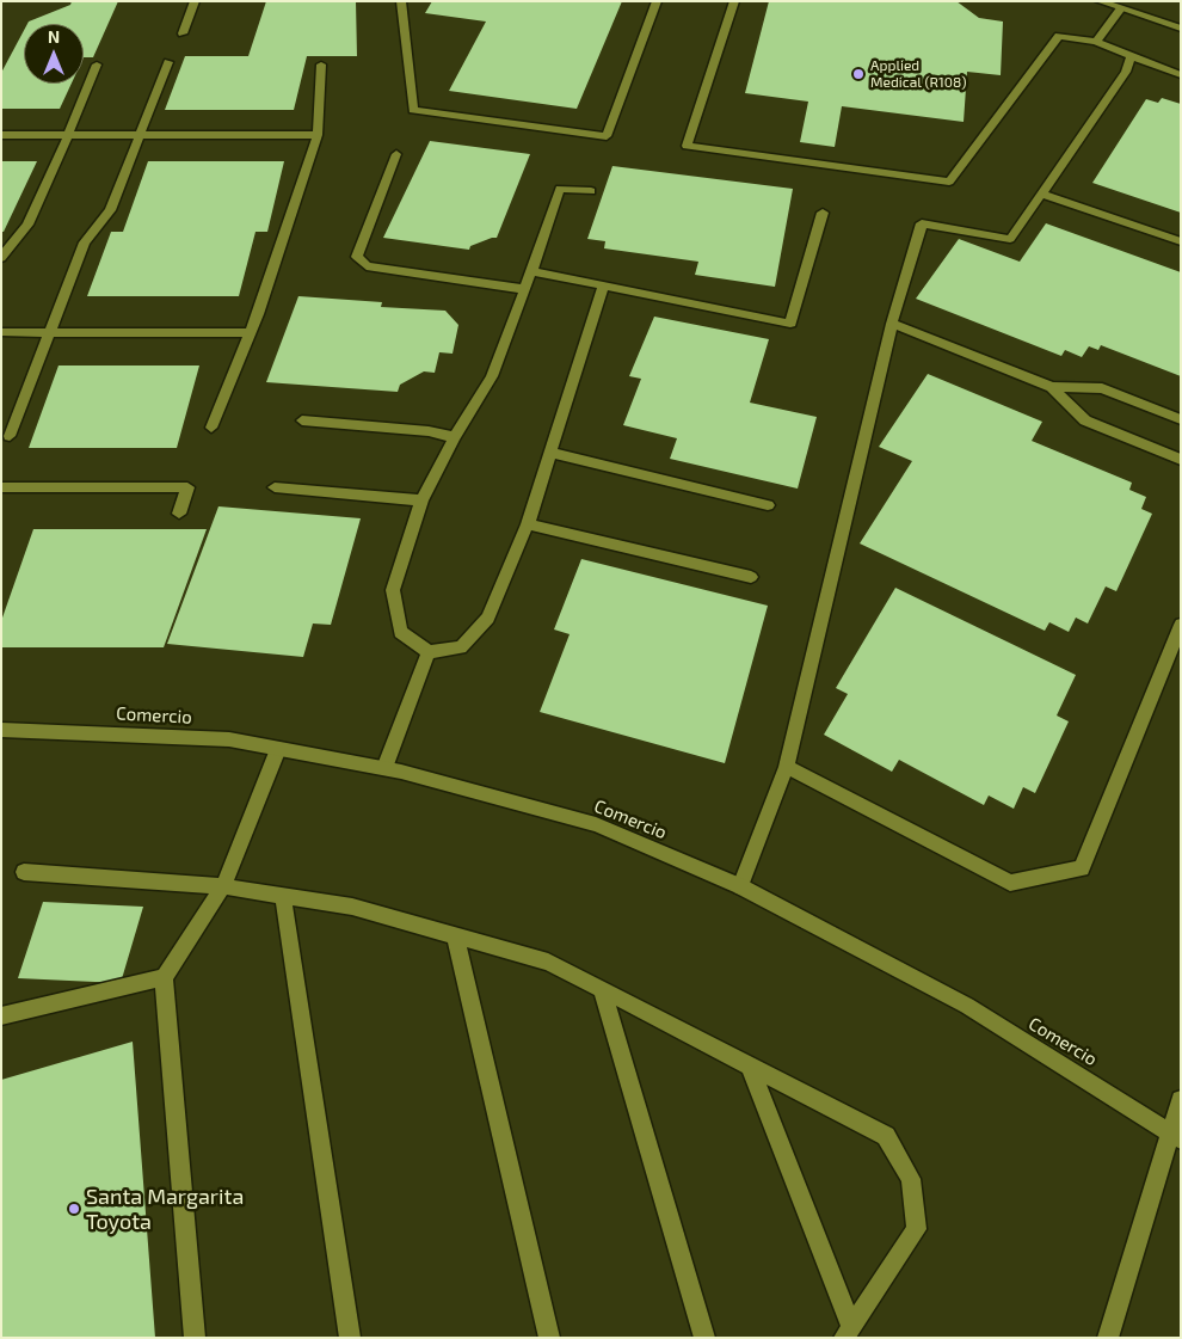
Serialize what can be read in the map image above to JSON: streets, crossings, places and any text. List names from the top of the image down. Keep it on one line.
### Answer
{"streets":{"street":["Comercio"]},"places":["Applied Medical (R108)","Santa Margarita Toyota"],"north":"top"}
